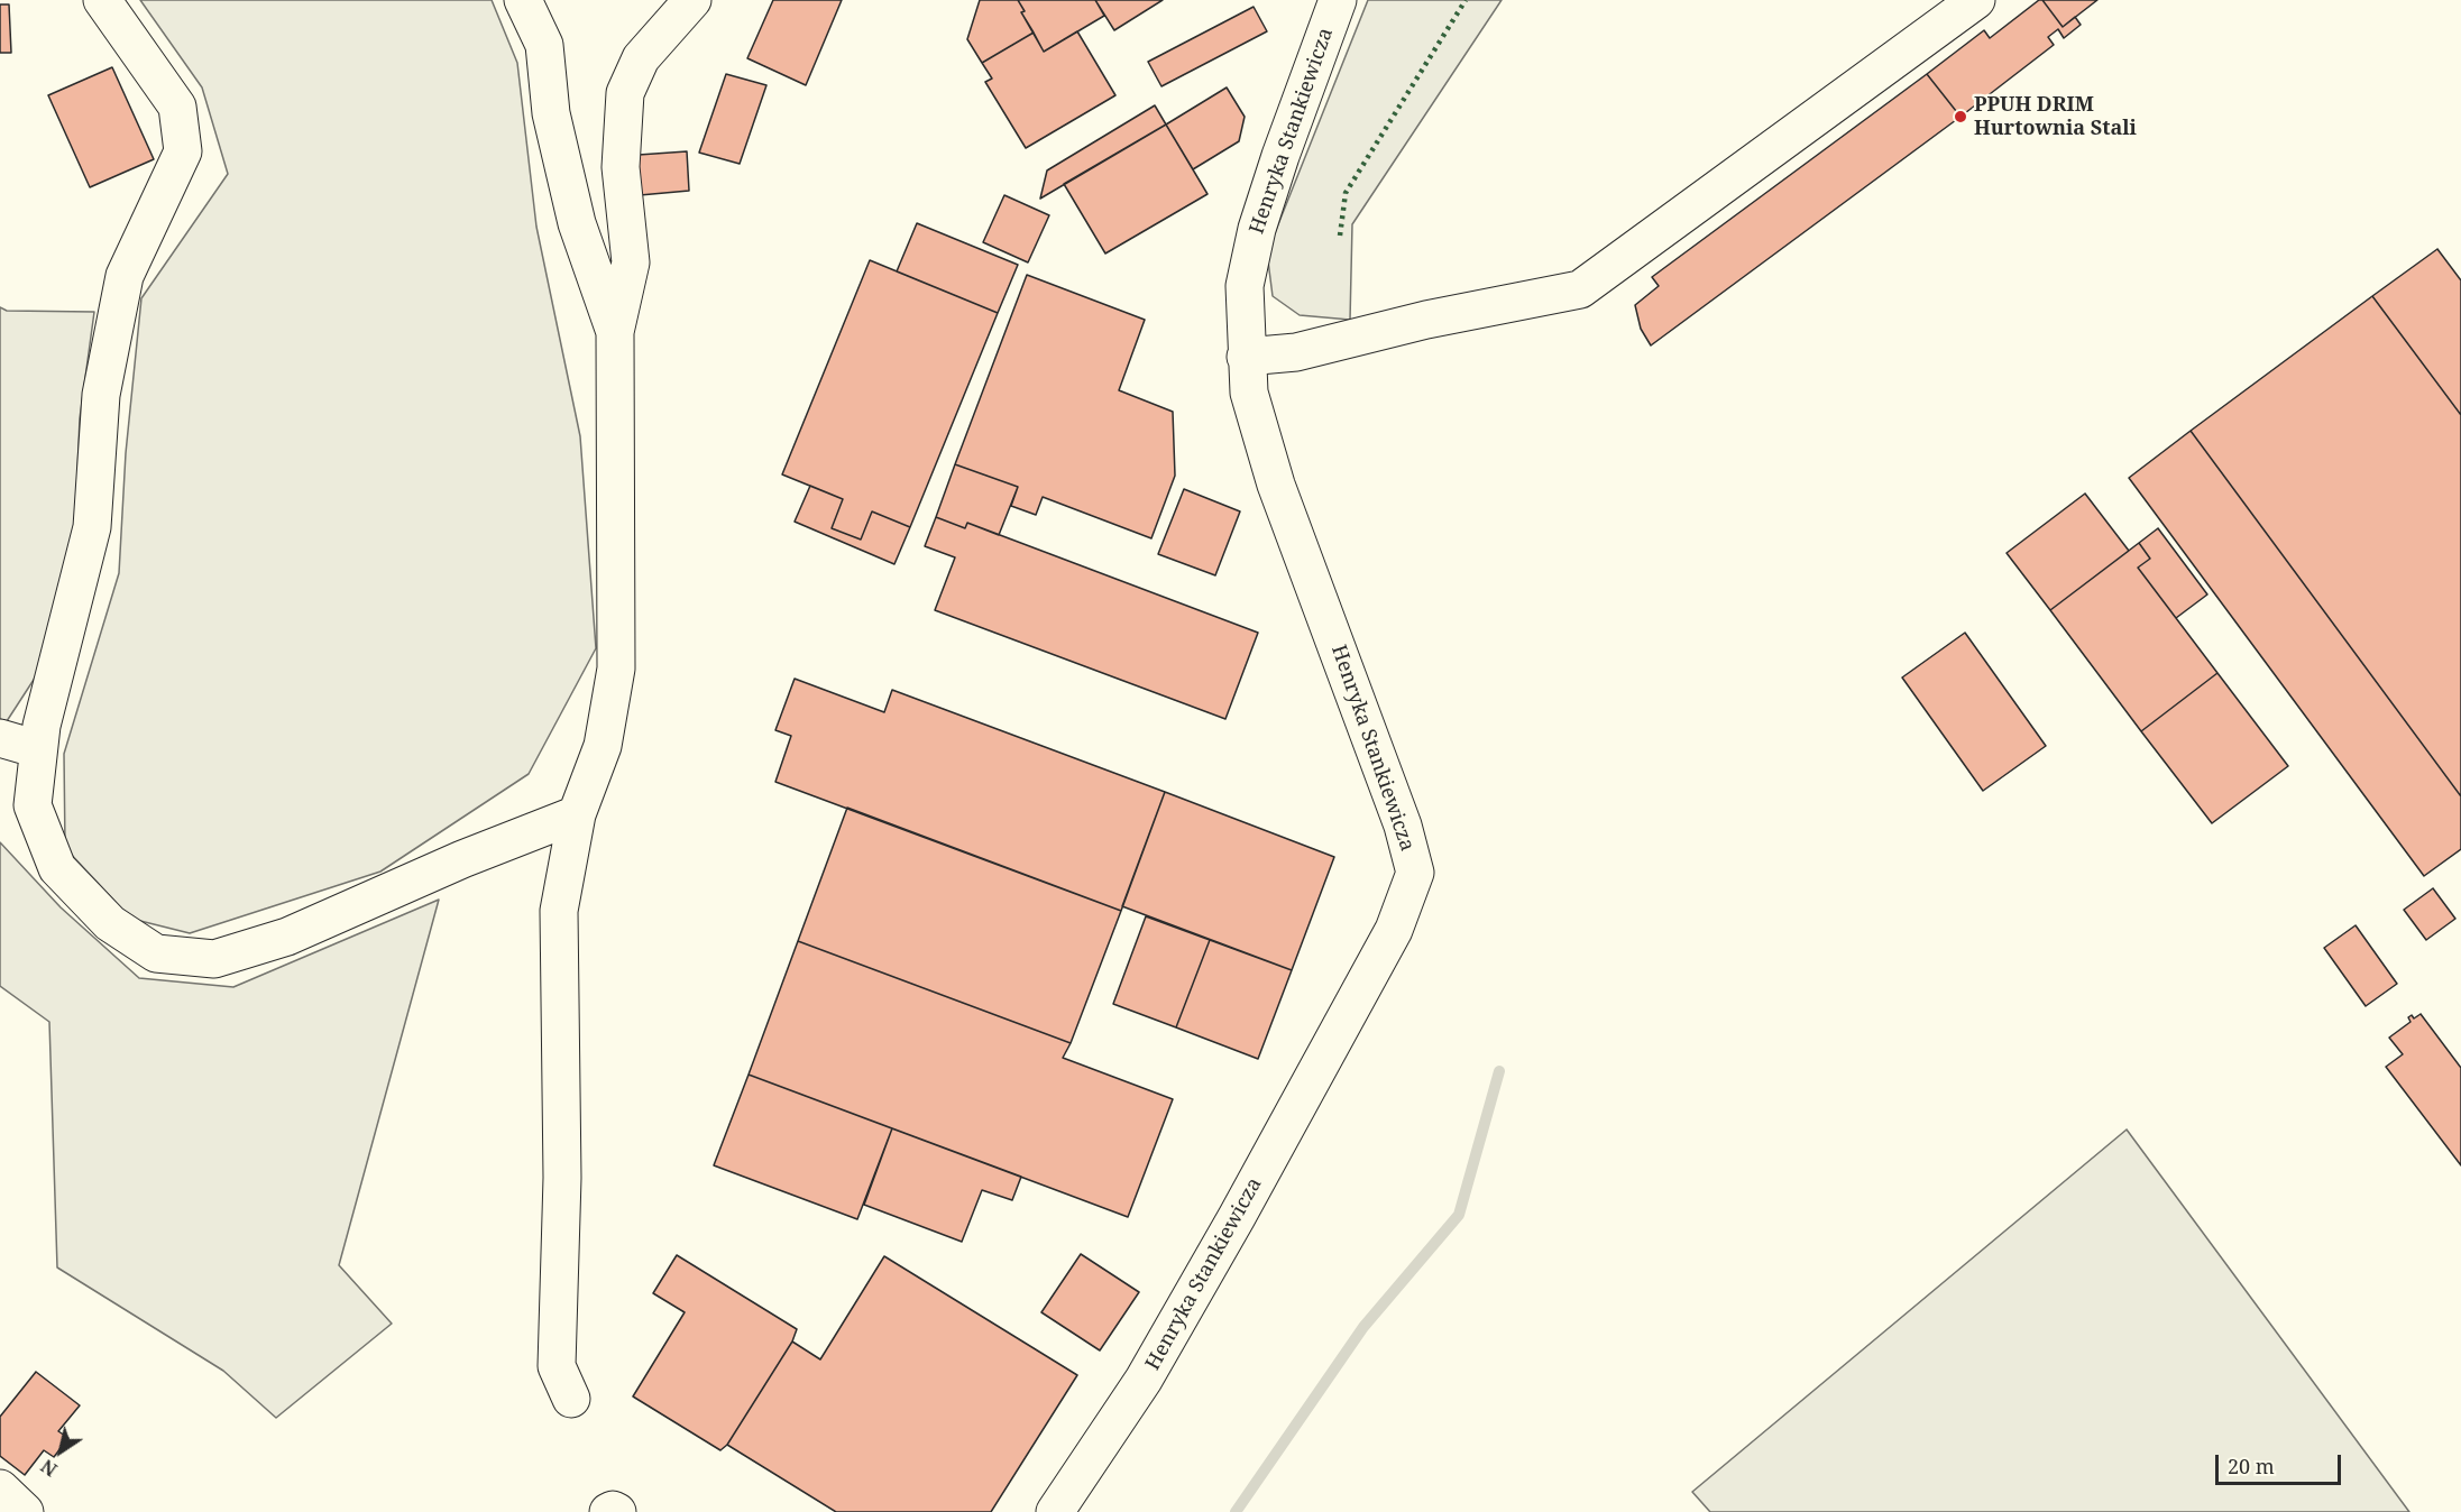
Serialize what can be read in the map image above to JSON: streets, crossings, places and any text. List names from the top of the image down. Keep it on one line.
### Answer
{"streets":{"street":["Henryka Stankiewicza"]},"places":["PPUH DRIM Hurtownia Stali"],"scale_bar":"20 m","north":"bottom left"}
